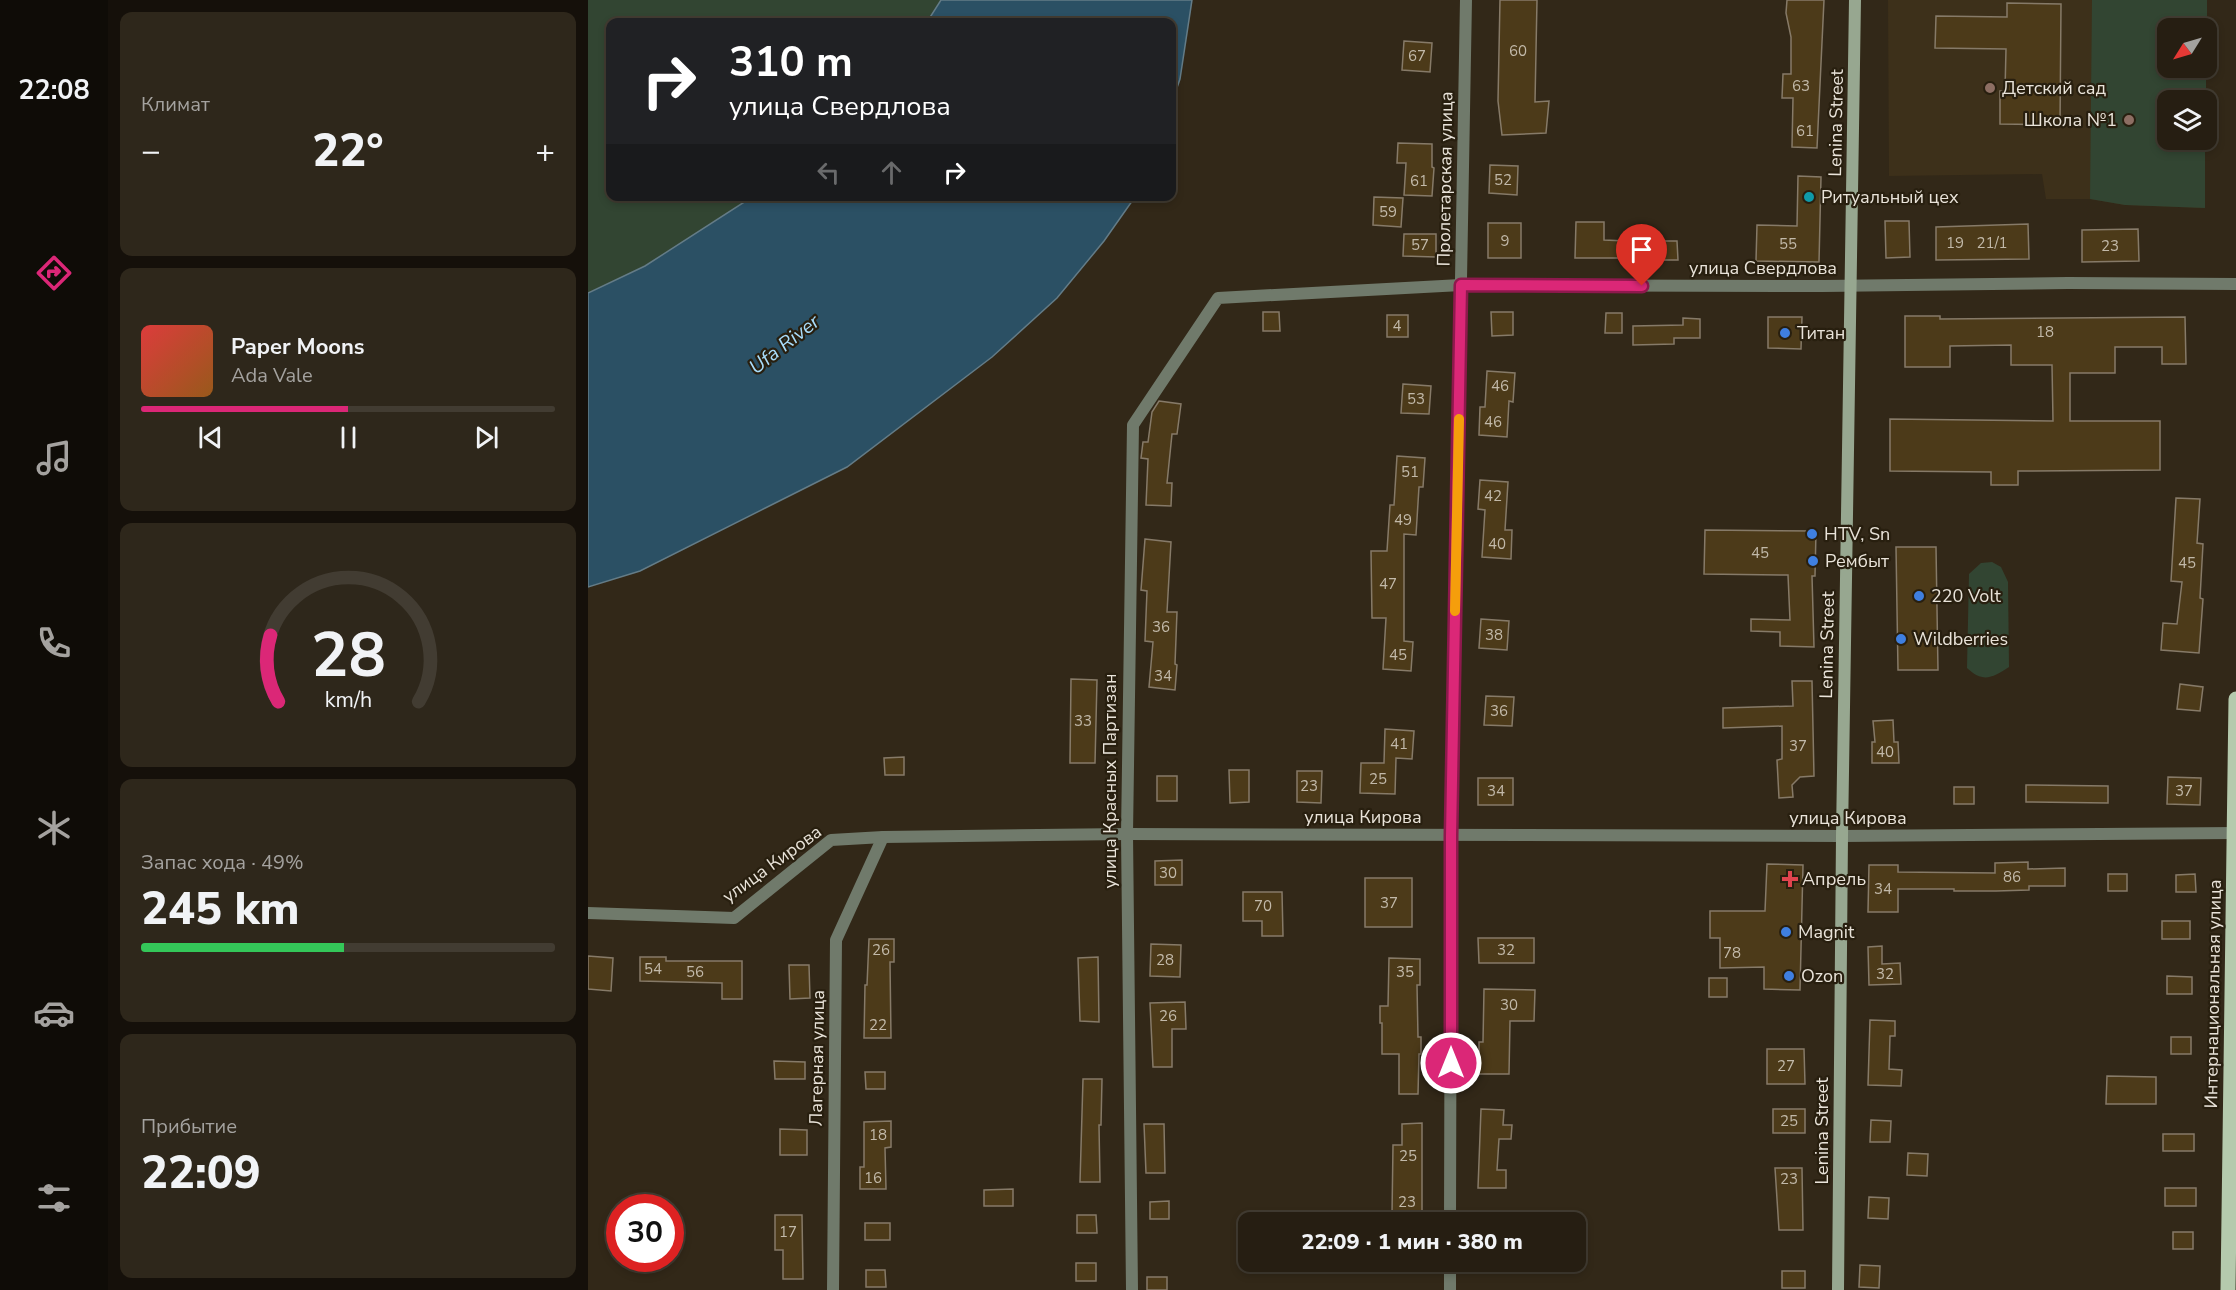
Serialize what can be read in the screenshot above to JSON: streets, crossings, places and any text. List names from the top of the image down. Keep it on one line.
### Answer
{"streets":{"main road":["Lenina Street","Интернациональная улица"],"street":["Пролетарская улица","улица Свердлова","улица Красных Партизан","улица Кирова","Лагерная улица"]},"crossings":[["Lenina Street","улица Свердлова"],["Lenina Street","улица Кирова"],["Пролетарская улица","улица Свердлова"],["Пролетарская улица","улица Кирова"],["улица Свердлова","улица Красных Партизан"],["улица Красных Партизан","улица Кирова"],["улица Кирова","Интернациональная улица"],["улица Кирова","Лагерная улица"]],"water":["Ufa River"],"places":{"other":["Детский сад","Школа №1","Ритуальный цех","Титан","HTV, Sn","Рембыт","220 Volt","Wildberries","Magnit","Ozon"],"health":["Апрель"]},"house_numbers":["60","67","63","61","52","61","59","9","19","21/1","55","57","23","4","18","46","53","46","51","42","49","40","45","45","47","36","38","45","34","36","33","41","37","40","25","23","34","37","30","86","34","37","70","26","32","78","28","54","56","35","32","30","26","22","27","25","18","25","16","23","23","17"],"north":"bottom left","page":{"tabs":"22:08","tile":["Климат",["Запас хода · 49%","245 km"],["Прибытие","22:09"]],"turn":["310 m","улица Свердлова"],"heat":["−","22°","+"],"song":["Paper Moons","Ada Vale"],"limit":"30","trip":"22:09 · 1 мин · 380 m","gauge":["28","km/h"]}}
